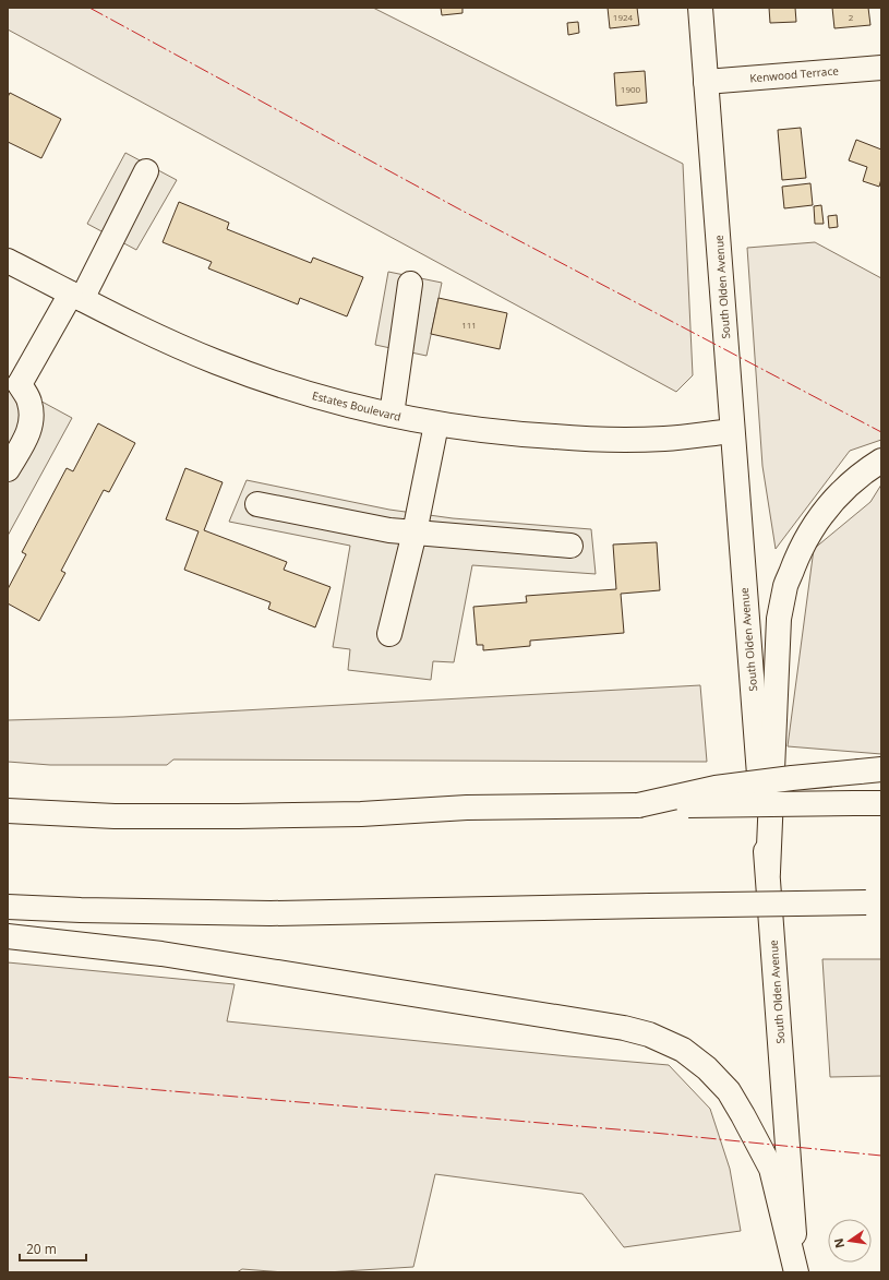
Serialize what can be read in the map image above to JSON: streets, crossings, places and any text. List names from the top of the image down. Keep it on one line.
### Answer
{"streets":{"main road":["Kenwood Terrace","South Olden Avenue","Estates Boulevard"]},"crossings":[["Kenwood Terrace","South Olden Avenue"],["South Olden Avenue","Estates Boulevard"]],"house_numbers":["1924","2","1900","111"],"scale_bar":"20 m","north":"left"}
